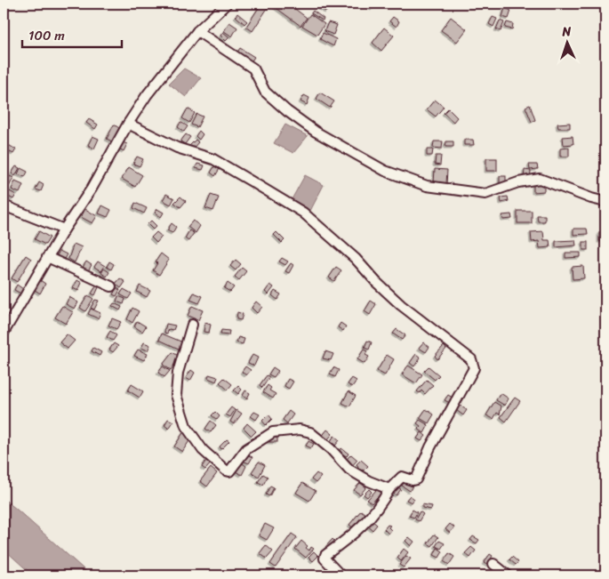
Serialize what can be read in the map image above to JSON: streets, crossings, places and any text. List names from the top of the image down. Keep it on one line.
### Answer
{"scale_bar":"100 m","north":"top"}
